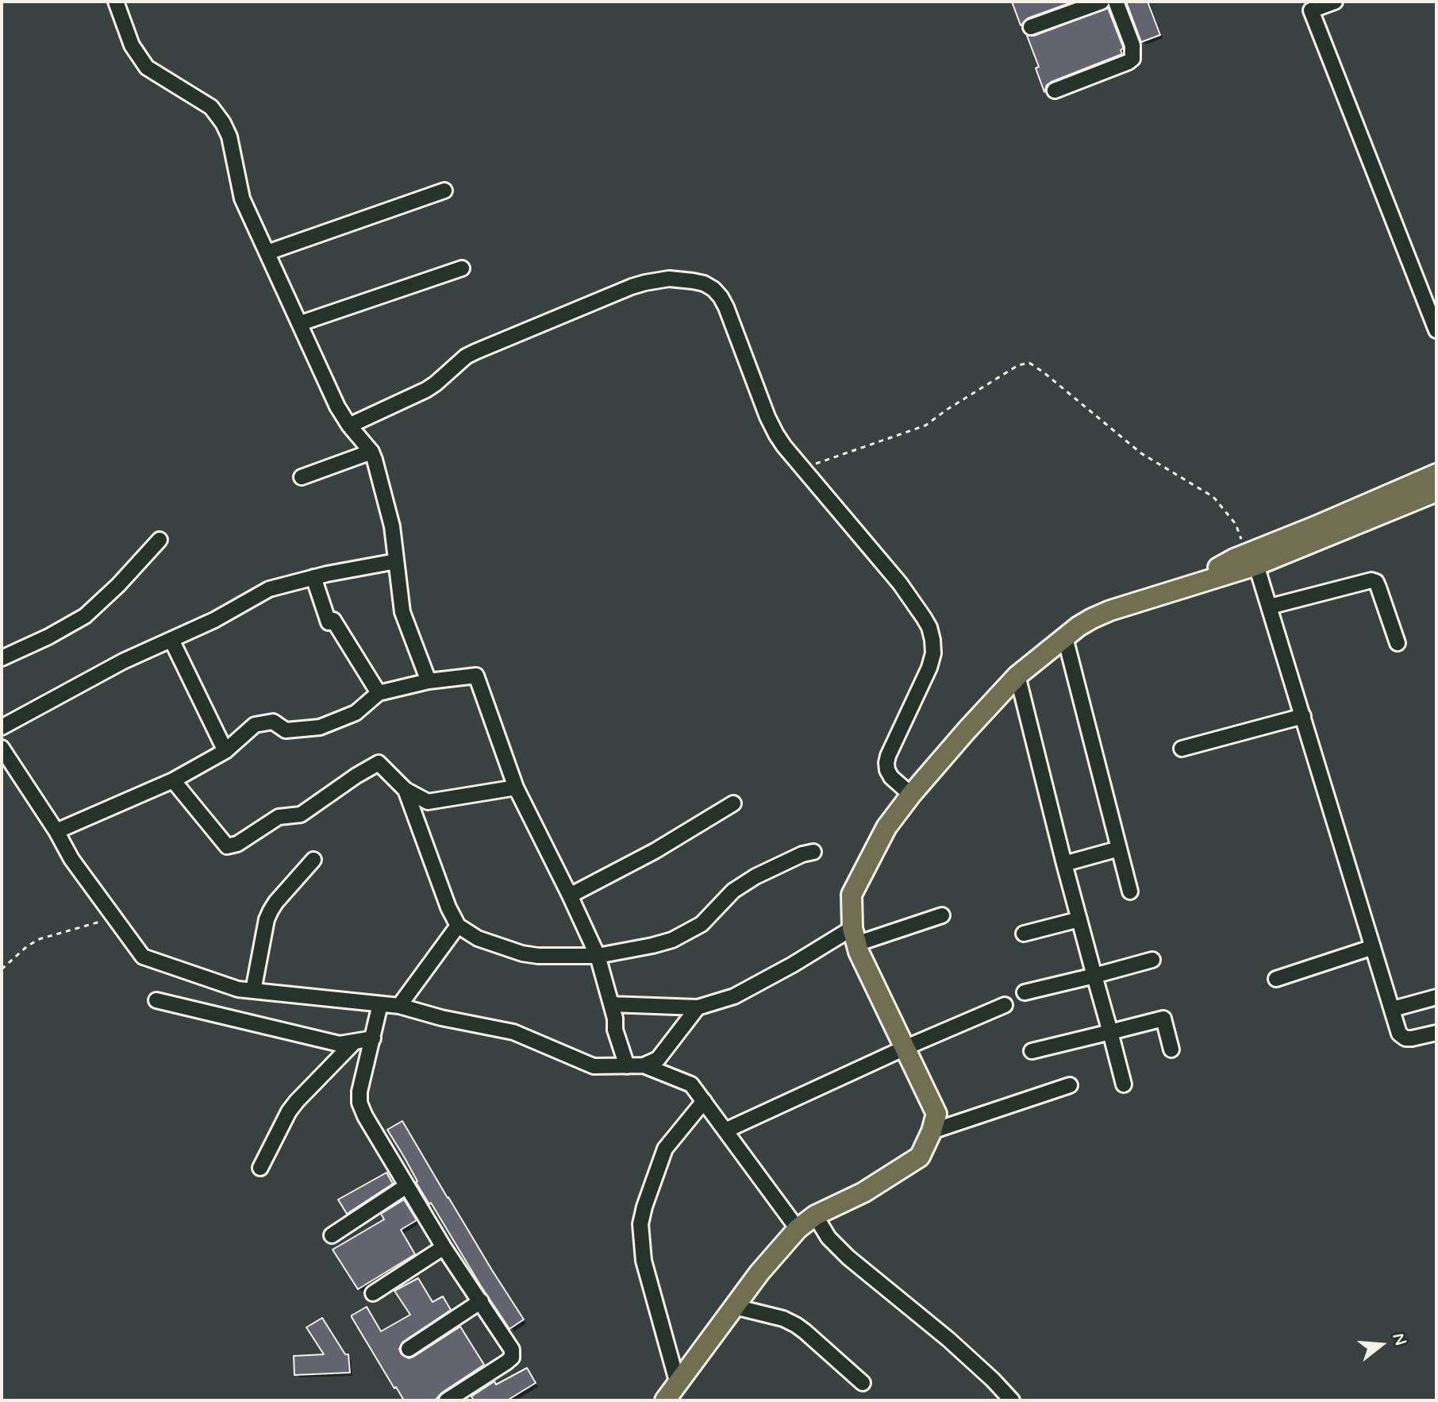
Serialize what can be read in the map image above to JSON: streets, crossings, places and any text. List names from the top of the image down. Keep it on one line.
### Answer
{"north":"right"}
